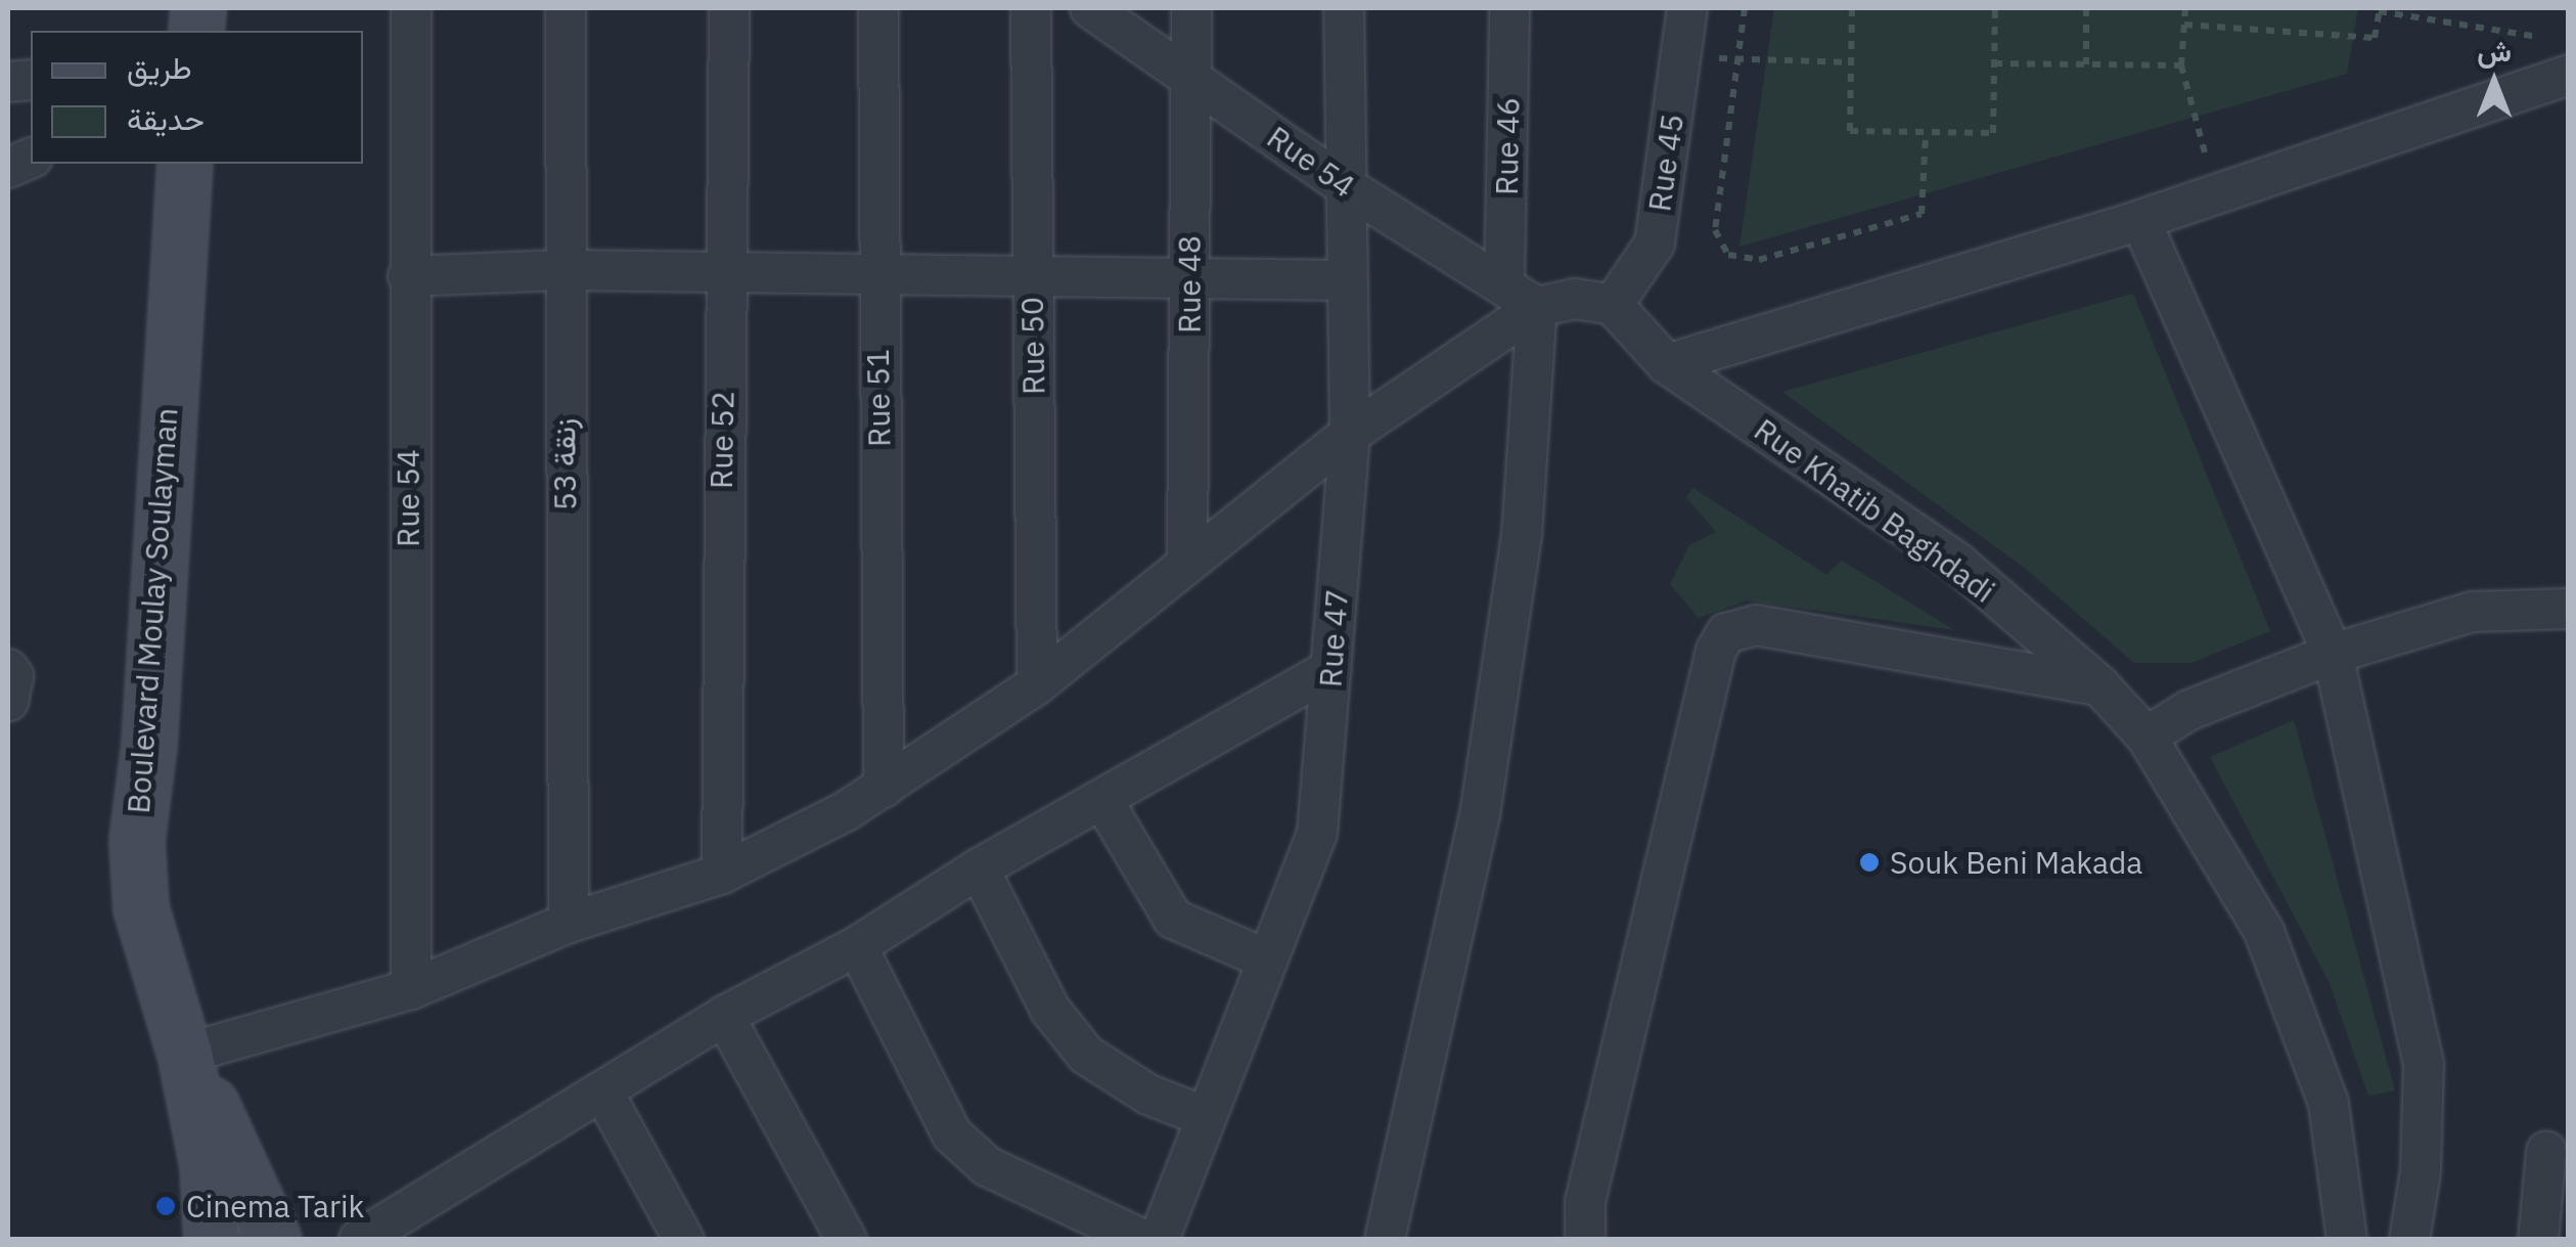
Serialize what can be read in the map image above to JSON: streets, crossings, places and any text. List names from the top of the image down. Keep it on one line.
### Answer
{"streets":{"main road":["Boulevard Moulay Soulayman"],"street":["Rue 46","Rue 54","Rue 45","Rue 48","Rue 50","Rue 51","Rue 52","زنقة 53","Rue Khatib Baghdadi","Rue 47"]},"crossings":[["Rue 46","Rue 54"],["Rue 54","Rue 48"],["Rue 54","Rue 47"],["Rue 45","Rue Khatib Baghdadi"]],"places":["Souk Beni Makada","Cinema Tarik"],"legend":["طريق","حديقة"],"north":"top"}
